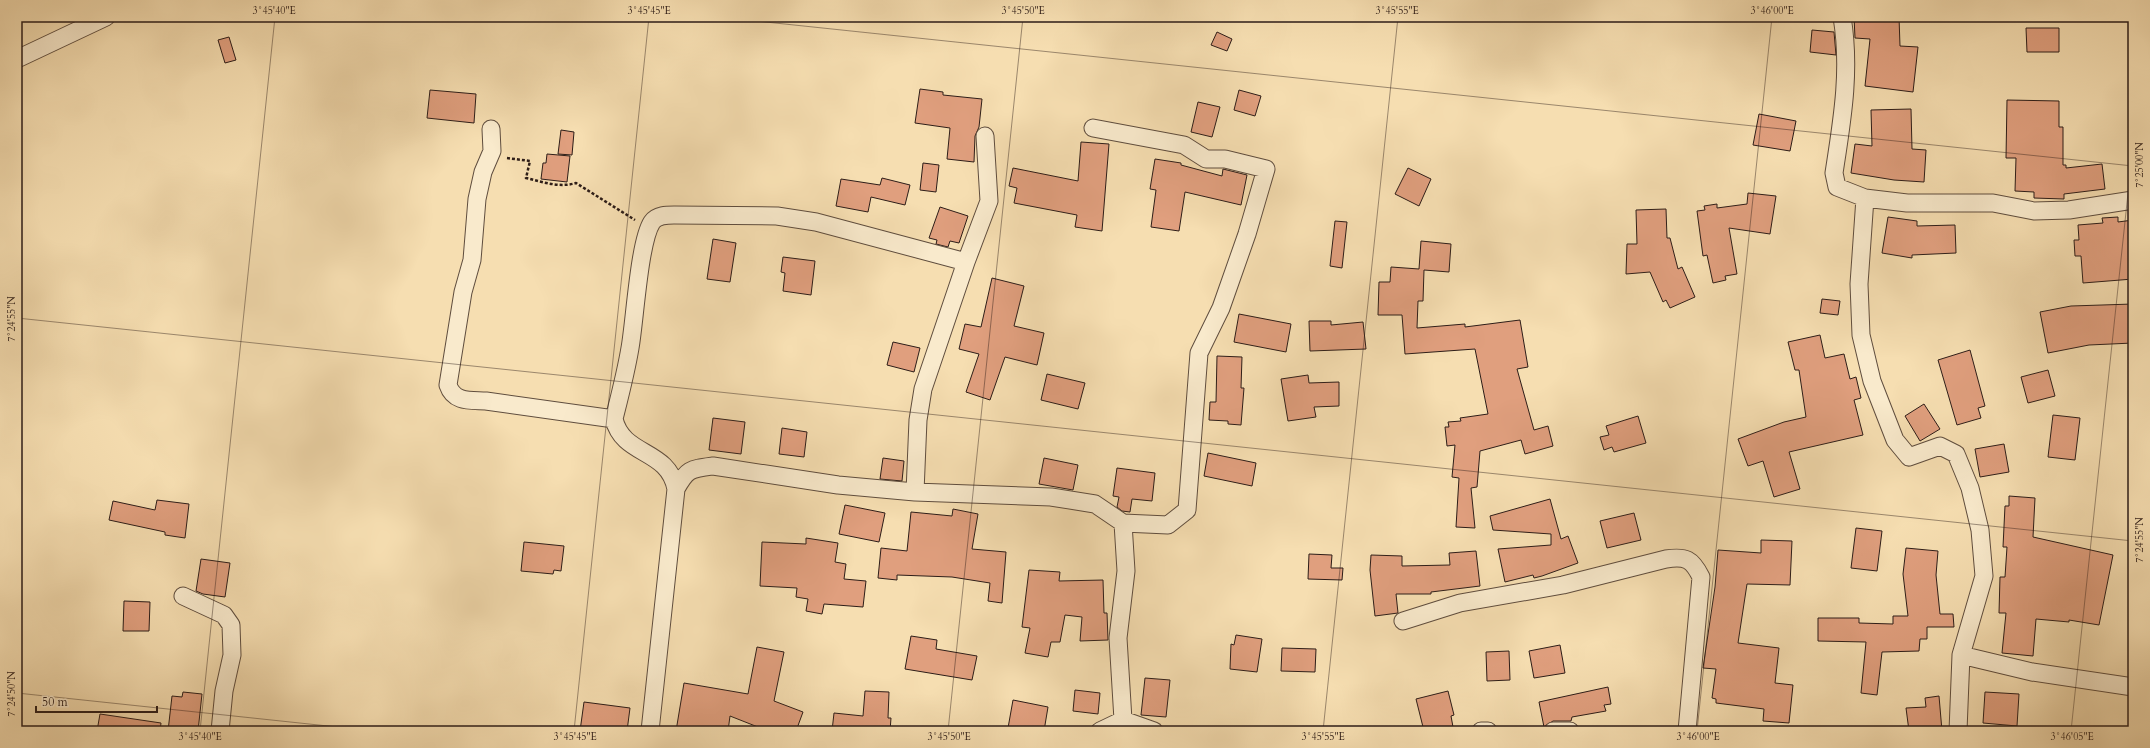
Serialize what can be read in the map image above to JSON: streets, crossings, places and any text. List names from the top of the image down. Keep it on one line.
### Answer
{"scale_bar":"50 m","coordinates":["3°45'40\"E","3°45'45\"E","3°45'50\"E","3°45'55\"E","3°46'00\"E","7°25'00\"N","7°24'55\"N","7°24'50\"N","3°46'05\"E"]}
